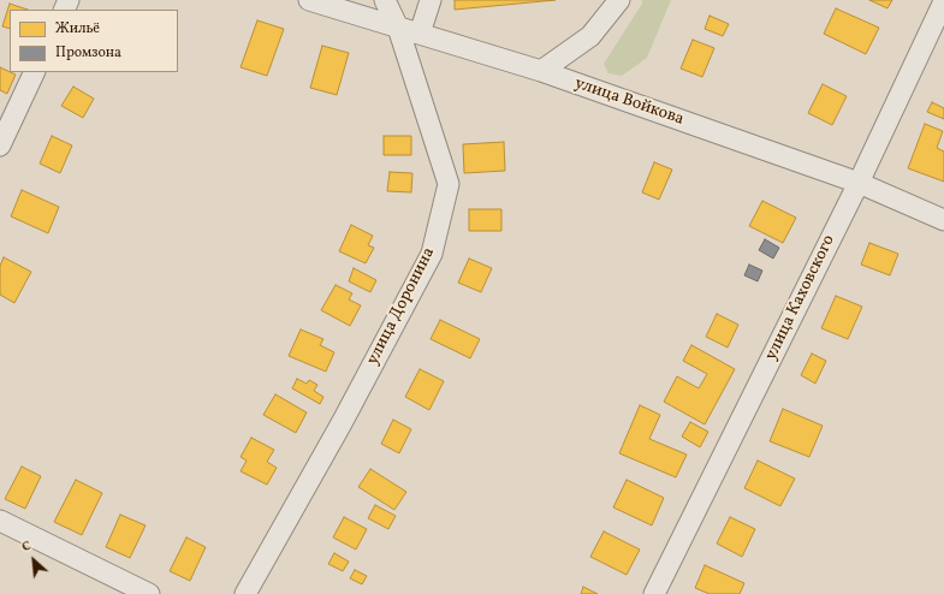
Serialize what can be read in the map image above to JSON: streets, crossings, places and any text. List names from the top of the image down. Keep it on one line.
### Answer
{"streets":{"street":["улица Войкова","улица Каховского","улица Доронина"]},"crossings":[["улица Войкова","улица Каховского"],["улица Войкова","улица Доронина"]],"legend":["Жильё","Промзона"],"north":"top left"}
